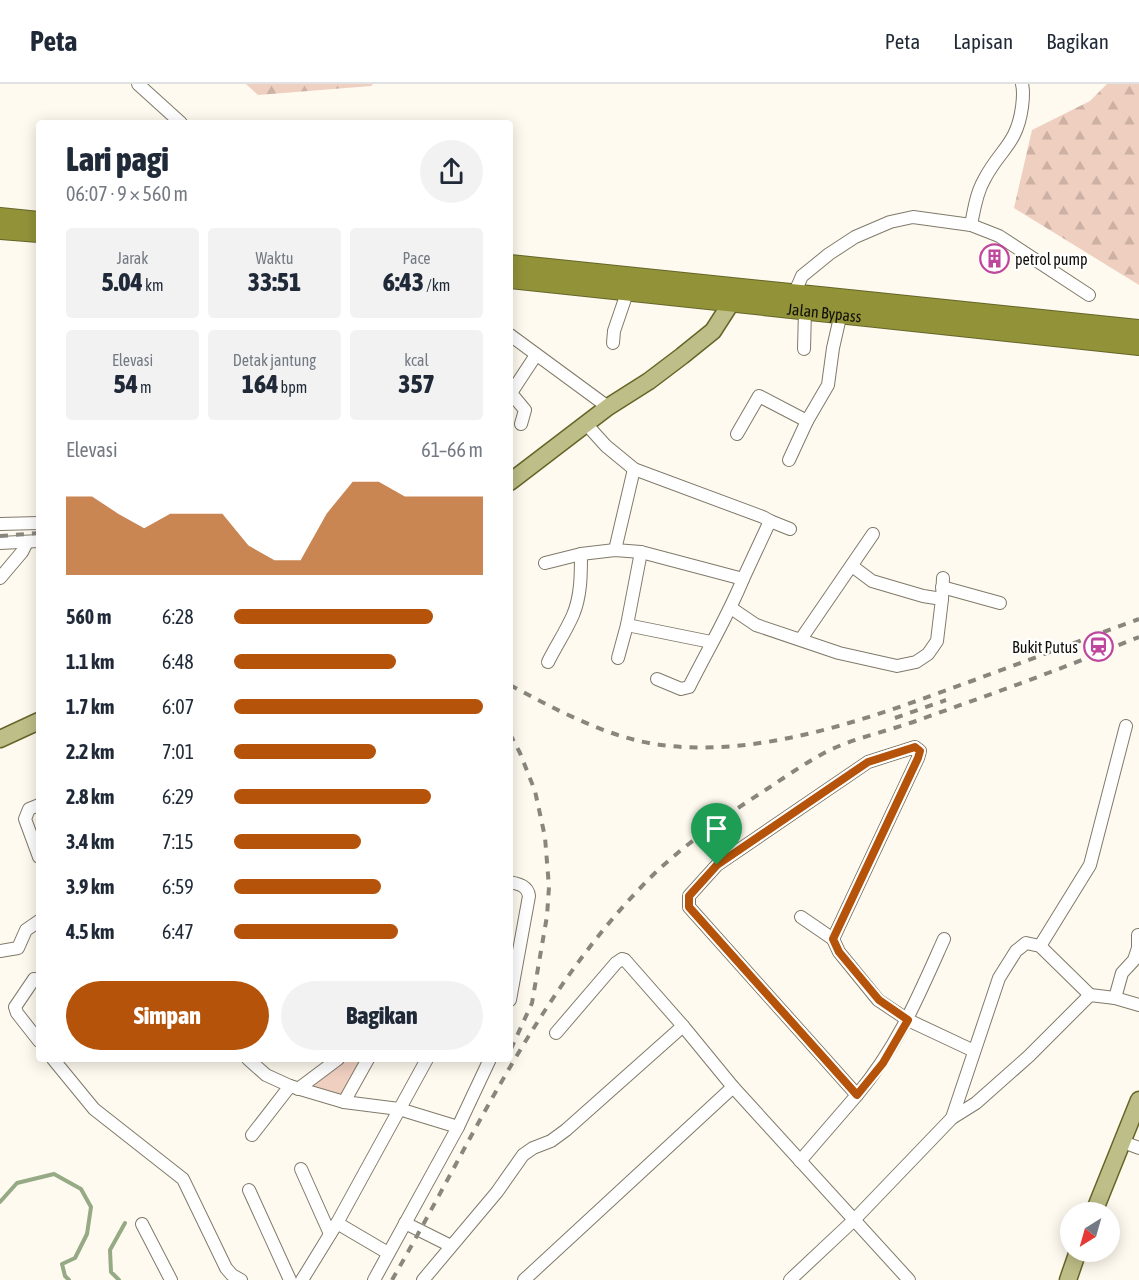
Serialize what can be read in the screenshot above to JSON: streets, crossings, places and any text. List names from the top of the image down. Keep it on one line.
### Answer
{"streets":{"highway":["Jalan Bypass"]},"places":{"building":["petrol pump"],"station":["Bukit Putus"]},"north":"bottom left","page":{"header":"Peta","nav":["Peta","Lapisan","Bagikan"],"heading":["Lari pagi","06:07 · 9 × 560 m"],"stats":[["Jarak","5.04 km"],["Waktu","33:51"],["Pace","6:43 /km"],["Elevasi","54 m"],["Detak jantung","164 bpm"],["kcal","357"]],"chart":["Elevasi","61–66 m"],"list":[{"name":"560 m","note":"6:28"},{"name":"1.1 km","note":"6:48"},{"name":"1.7 km","note":"6:07"},{"name":"2.2 km","note":"7:01"},{"name":"2.8 km","note":"6:29"},{"name":"3.4 km","note":"7:15"},{"name":"3.9 km","note":"6:59"},{"name":"4.5 km","note":"6:47"}],"buttons":["Simpan","Bagikan"]}}
